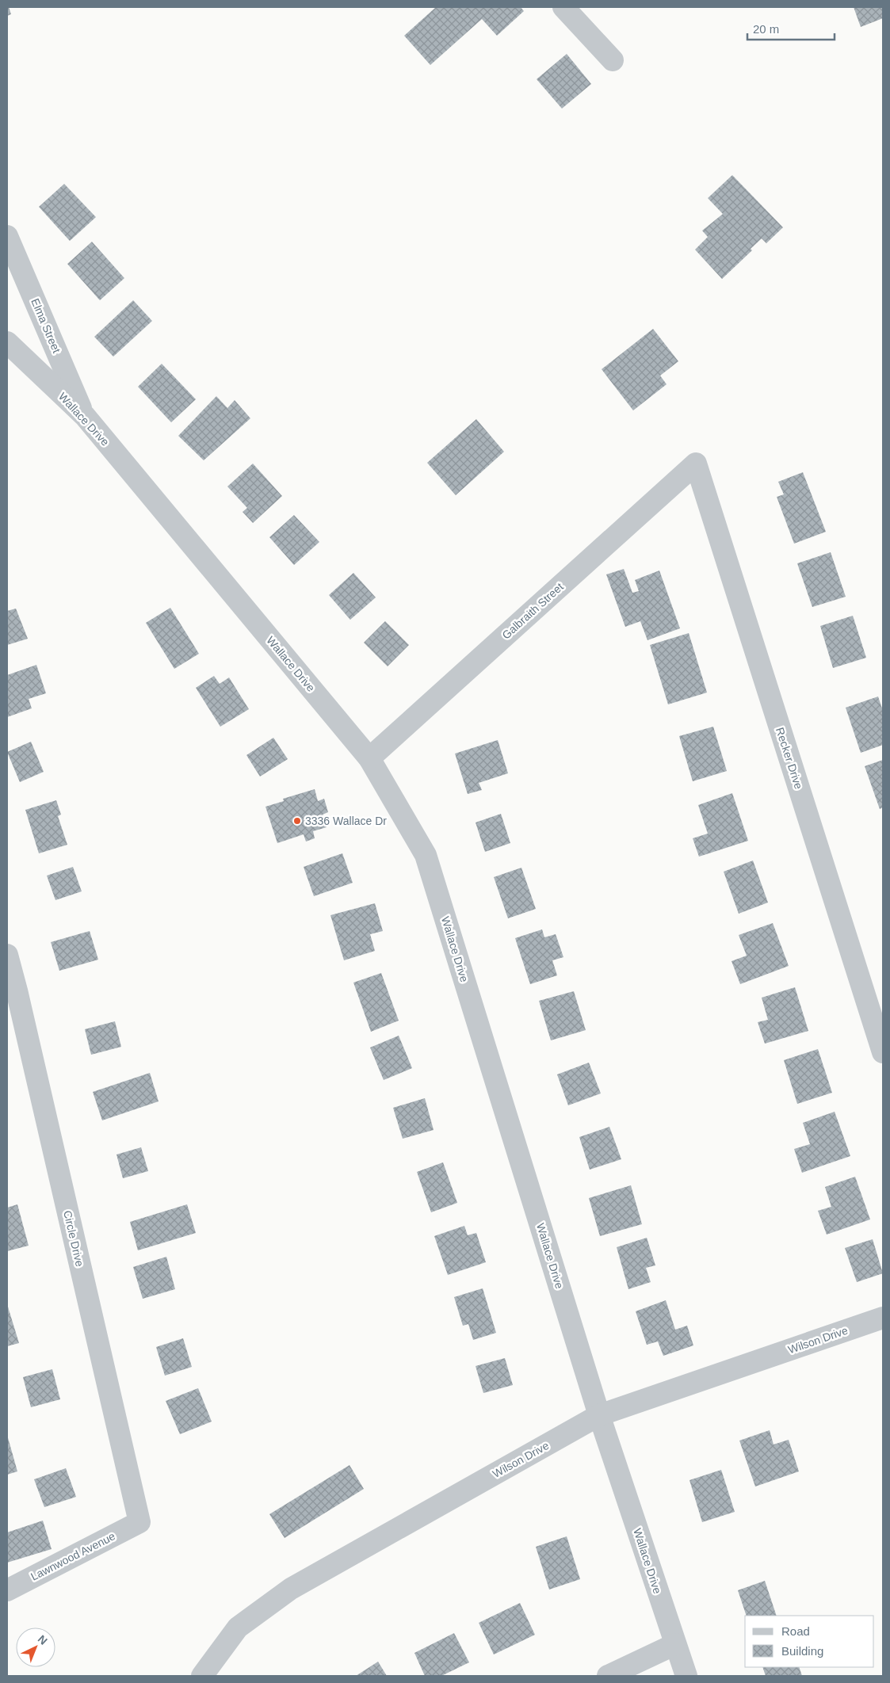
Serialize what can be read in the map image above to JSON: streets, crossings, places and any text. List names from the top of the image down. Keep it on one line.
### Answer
{"streets":{"street":["Elma Street","Wallace Drive","Galbraith Street","Recker Drive","Circle Drive","Wilson Drive","Lawnwood Avenue"]},"crossings":[["Elma Street","Wallace Drive"],["Wallace Drive","Galbraith Street"],["Wallace Drive","Wilson Drive"],["Galbraith Street","Recker Drive"],["Circle Drive","Lawnwood Avenue"]],"places":["3336 Wallace Dr"],"legend":["Road","Building"],"scale_bar":"20 m","north":"top right"}
